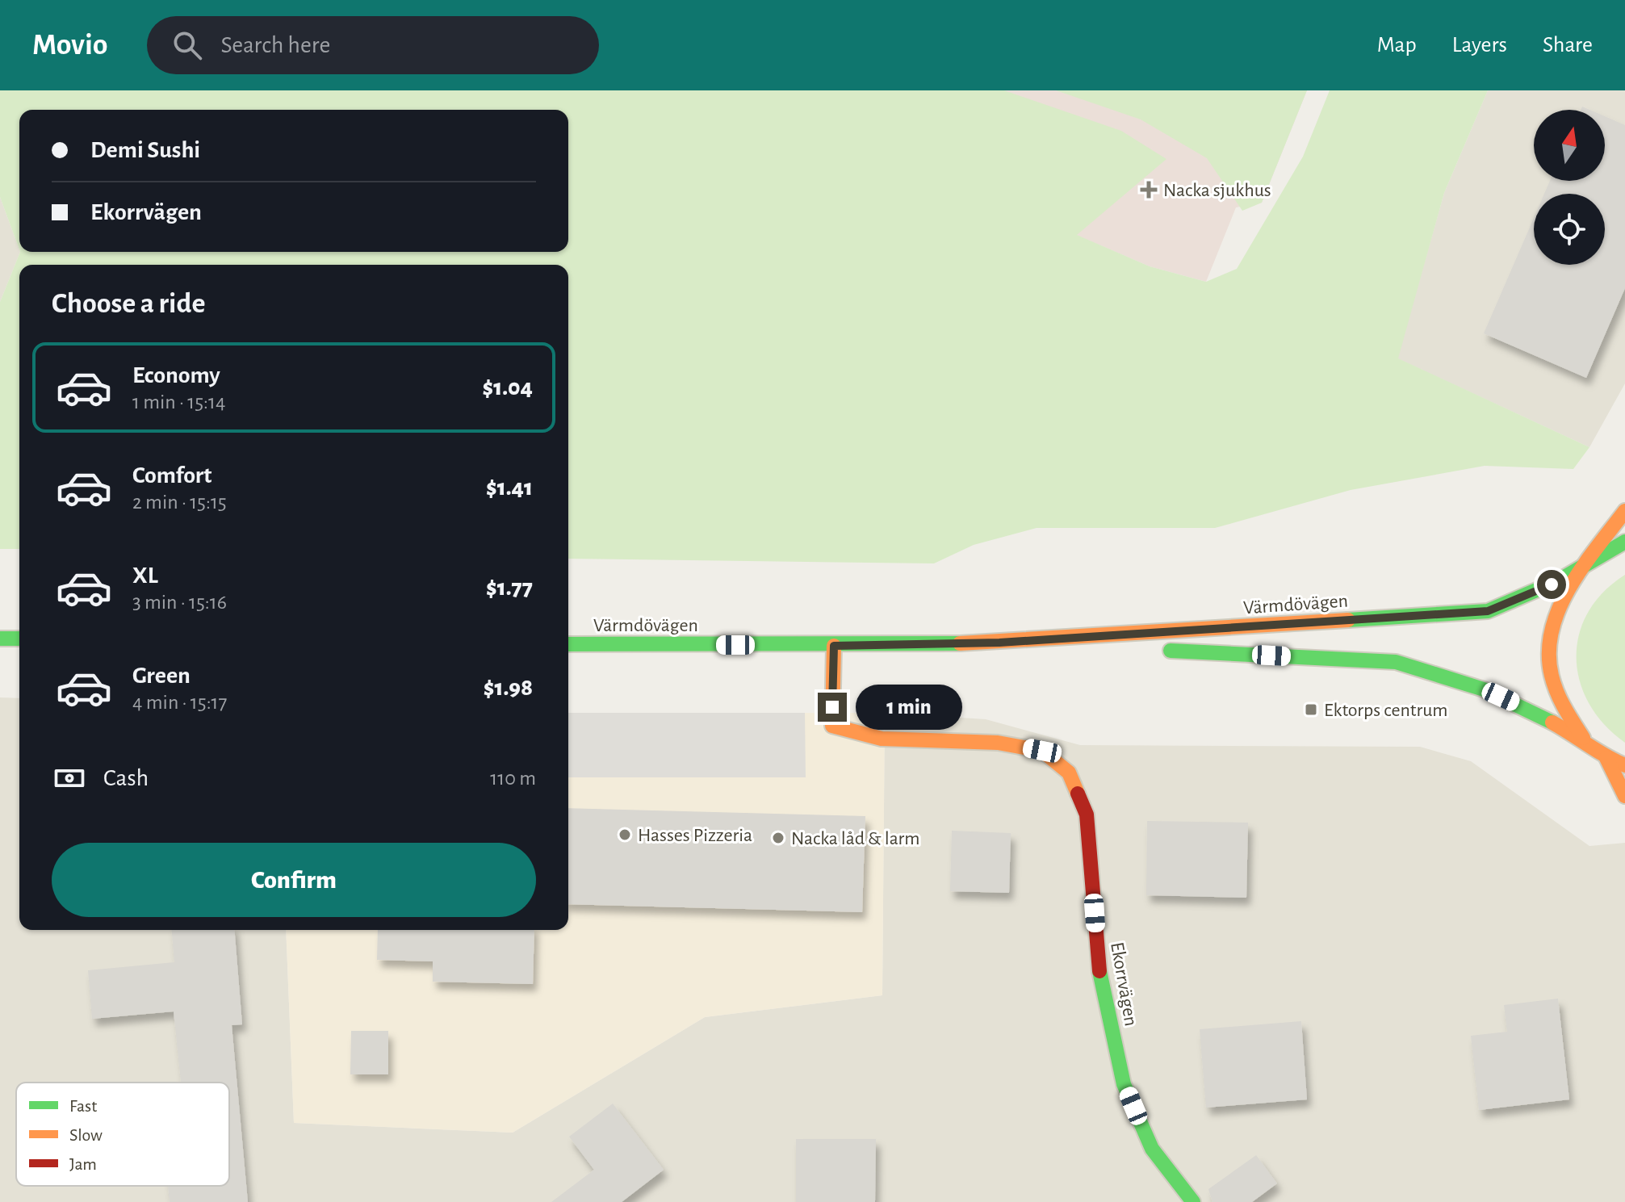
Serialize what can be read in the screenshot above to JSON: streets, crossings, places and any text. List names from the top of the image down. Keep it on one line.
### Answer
{"streets":{"main road":["Värmdövägen","Ekorrvägen"]},"crossings":[["Värmdövägen","Ekorrvägen"]],"places":{"health":["Nacka sjukhus"],"transit":["Ektorps centrum"],"other":["Hasses Pizzeria","Nacka låd & larm"]},"legend":["Fast","Slow","Jam"],"north":"top","page":{"header":"Movio","search":"Search here","nav":["Map","Layers","Share"],"banner":["Demi Sushi","Ekorrvägen"],"heading":"Choose a ride","list":[{"name":"Economy","note":"1 min · 15:14","value":"$1.04"},{"name":"Comfort","note":"2 min · 15:15","value":"$1.41"},{"name":"XL","note":"3 min · 15:16","value":"$1.77"},{"name":"Green","note":"4 min · 15:17","value":"$1.98"}],"bubble":"1 min","pay":["Cash","110 m"],"buttons":"Confirm"}}
